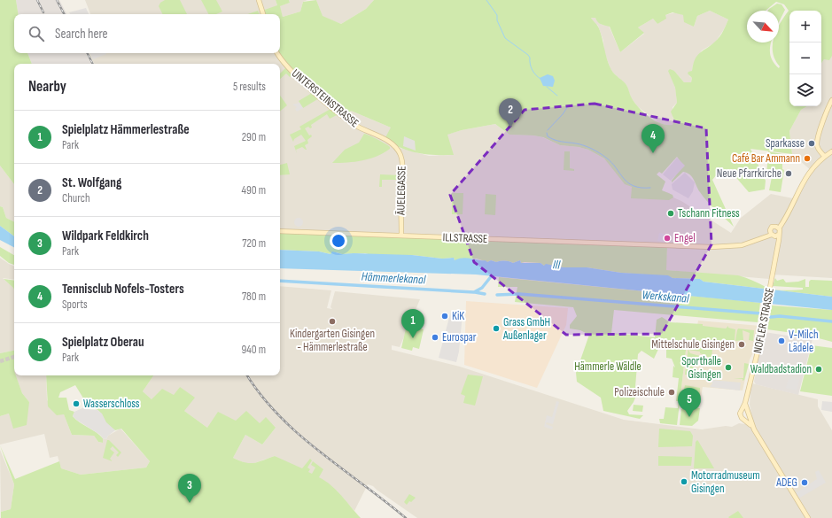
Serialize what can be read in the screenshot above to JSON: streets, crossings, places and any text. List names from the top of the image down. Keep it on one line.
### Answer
{"streets":{"main road":["UNTERSTEINSTRASSE","ÄUELEGASSE","ILLSTRASSE","NOFLER STRASSE"]},"crossings":[["UNTERSTEINSTRASSE","ÄUELEGASSE"],["ÄUELEGASSE","ILLSTRASSE"],["ILLSTRASSE","NOFLER STRASSE"]],"water":["Ill","Hämmerlekanal","Werkskanal"],"parks":["Hämmerle Wäldle"],"places":["Sparkasse","Café Bar Ammann","Neue Pfarrkirche","Tschann Fitness","Engel","KiK","Kindergarten Gisingen - Hämmerlestraße","Grass GmbH Außenlager","Eurospar","V-Milch Lädele","Mittelschule Gisingen","Sporthalle Gisingen","Waldbadstadion","Polizeischule","Wasserschloss","Motorradmuseum Gisingen","ADEG"],"north":"bottom right","page":{"map_buttons":["+","−"],"search":"Search here","heading":["Nearby","5 results"],"pins":["2","4","1","5","3"],"list":[{"mark":"1","name":"Spielplatz Hämmerlestraße","note":"Park","value":"290 m"},{"mark":"2","name":"St. Wolfgang","note":"Church","value":"490 m"},{"mark":"3","name":"Wildpark Feldkirch","note":"Park","value":"720 m"},{"mark":"4","name":"Tennisclub Nofels-Tosters","note":"Sports","value":"780 m"},{"mark":"5","name":"Spielplatz Oberau","note":"Park","value":"940 m"}]}}
